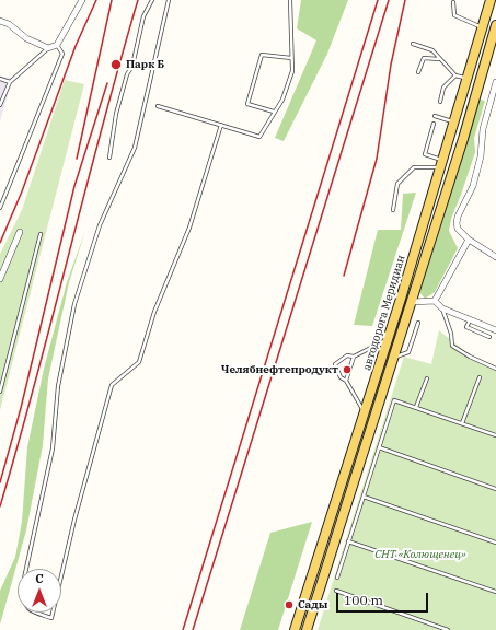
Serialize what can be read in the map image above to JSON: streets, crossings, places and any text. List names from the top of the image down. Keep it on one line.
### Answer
{"streets":{"main road":["автодорога Меридиан"]},"parks":["СНТ «Колющенец»"],"places":["Парк Б","Челябнефтепродукт","Сады"],"scale_bar":"100 m","north":"top"}
